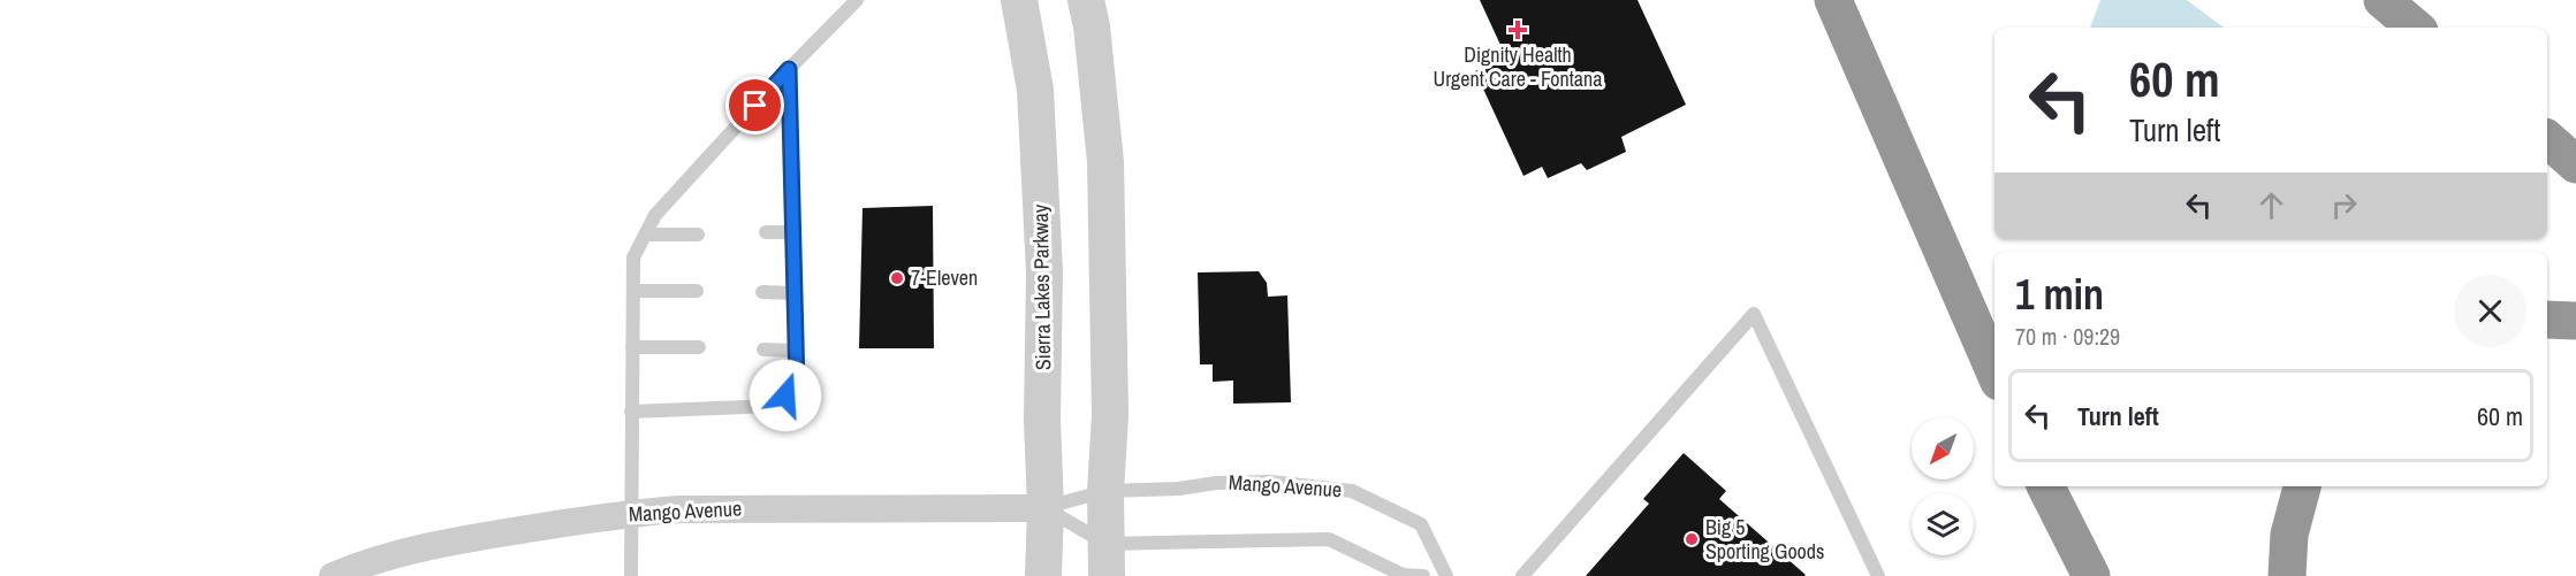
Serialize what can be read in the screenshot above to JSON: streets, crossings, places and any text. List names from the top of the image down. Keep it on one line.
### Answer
{"streets":{"street":["Sierra Lakes Parkway","Mango Avenue"]},"crossings":[["Sierra Lakes Parkway","Mango Avenue"]],"places":{"health":["Dignity Health Urgent Care - Fontana"],"other":["7-Eleven","Big 5 Sporting Goods"]},"north":"bottom left","page":{"turn":["60 m","Turn left"],"heading":["1 min","70 m · 09:29"],"list":[{"name":"Turn left","value":"60 m"}]}}
